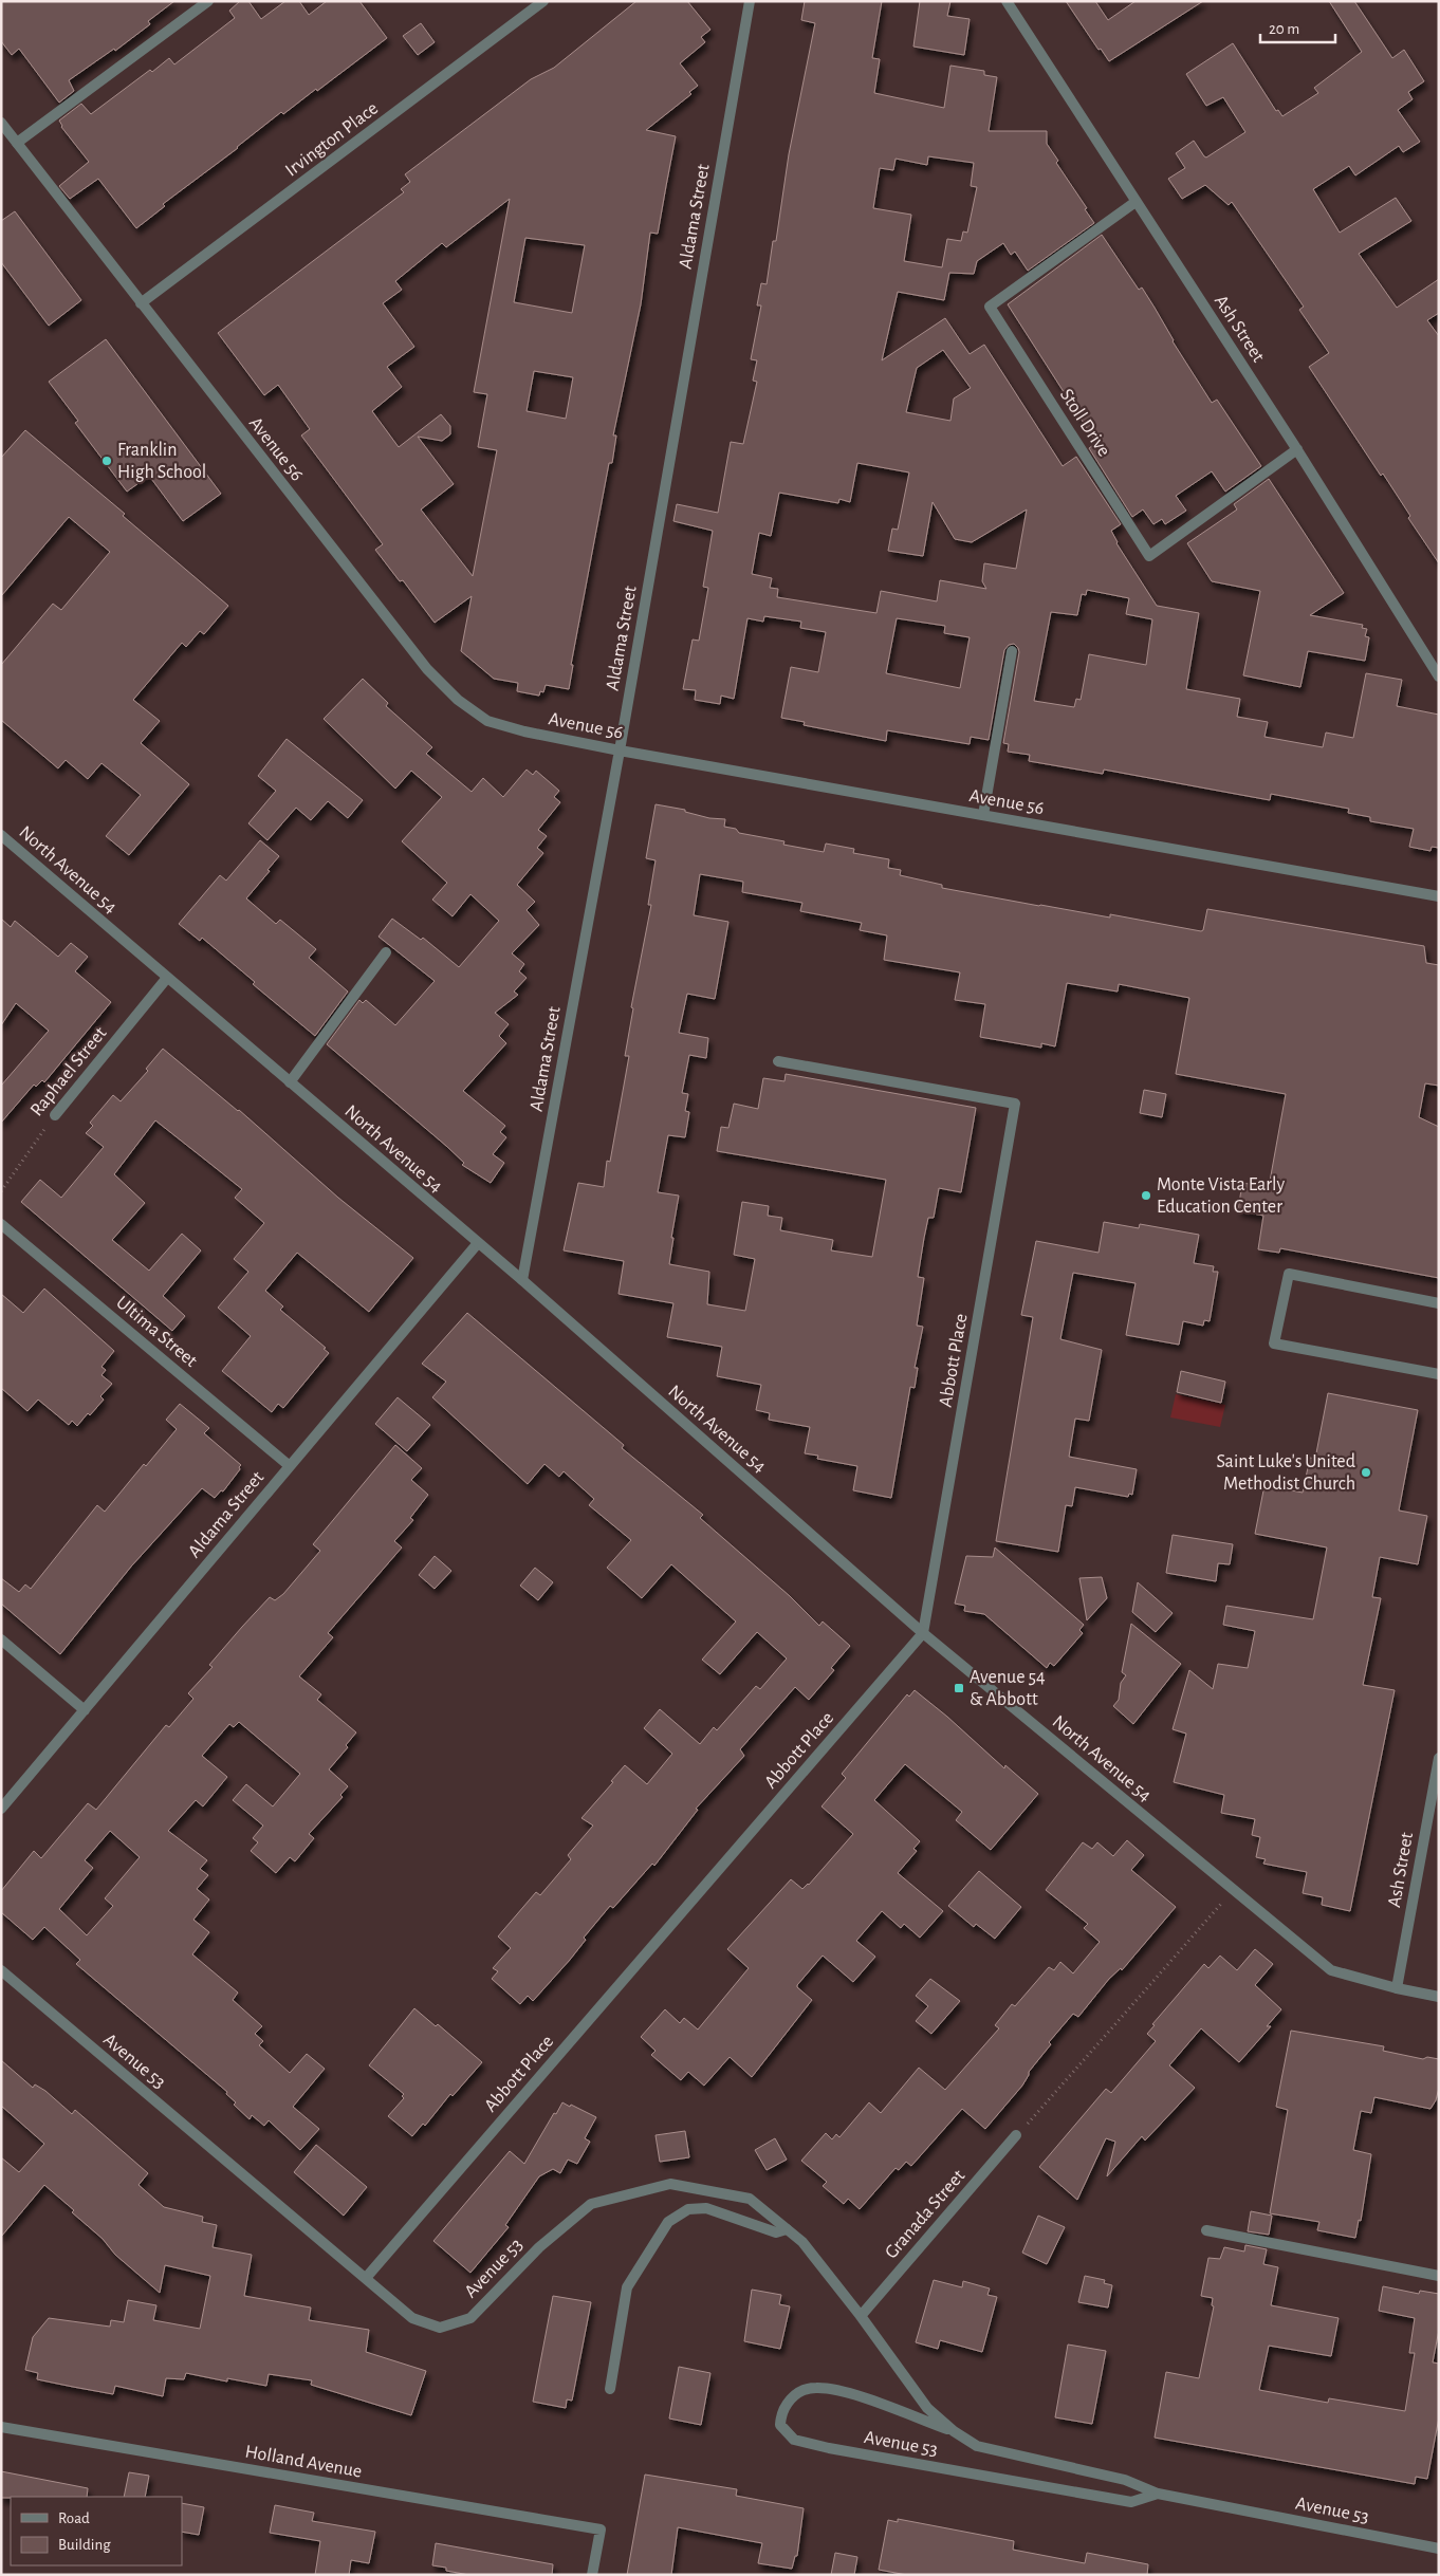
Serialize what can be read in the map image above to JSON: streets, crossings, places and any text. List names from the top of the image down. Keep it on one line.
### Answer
{"streets":{"street":["Irvington Place","Aldama Street","Ash Street","Stoll Drive","Avenue 56","North Avenue 54","Raphael Street","Ultima Street","Abbott Place","Avenue 53","Granada Street","Holland Avenue"]},"crossings":[["Irvington Place","Avenue 56"],["Aldama Street","Avenue 56"],["Aldama Street","North Avenue 54"],["Aldama Street","Ultima Street"],["Ash Street","Stoll Drive"],["Ash Street","North Avenue 54"],["North Avenue 54","Raphael Street"],["North Avenue 54","Abbott Place"],["Abbott Place","Avenue 53"],["Avenue 53","Granada Street"]],"places":{"other":["Franklin High School","Monte Vista Early Education Center","Saint Luke's United Methodist Church"],"transit":["Avenue 54 & Abbott"]},"legend":["Road","Building"],"scale_bar":"20 m"}
